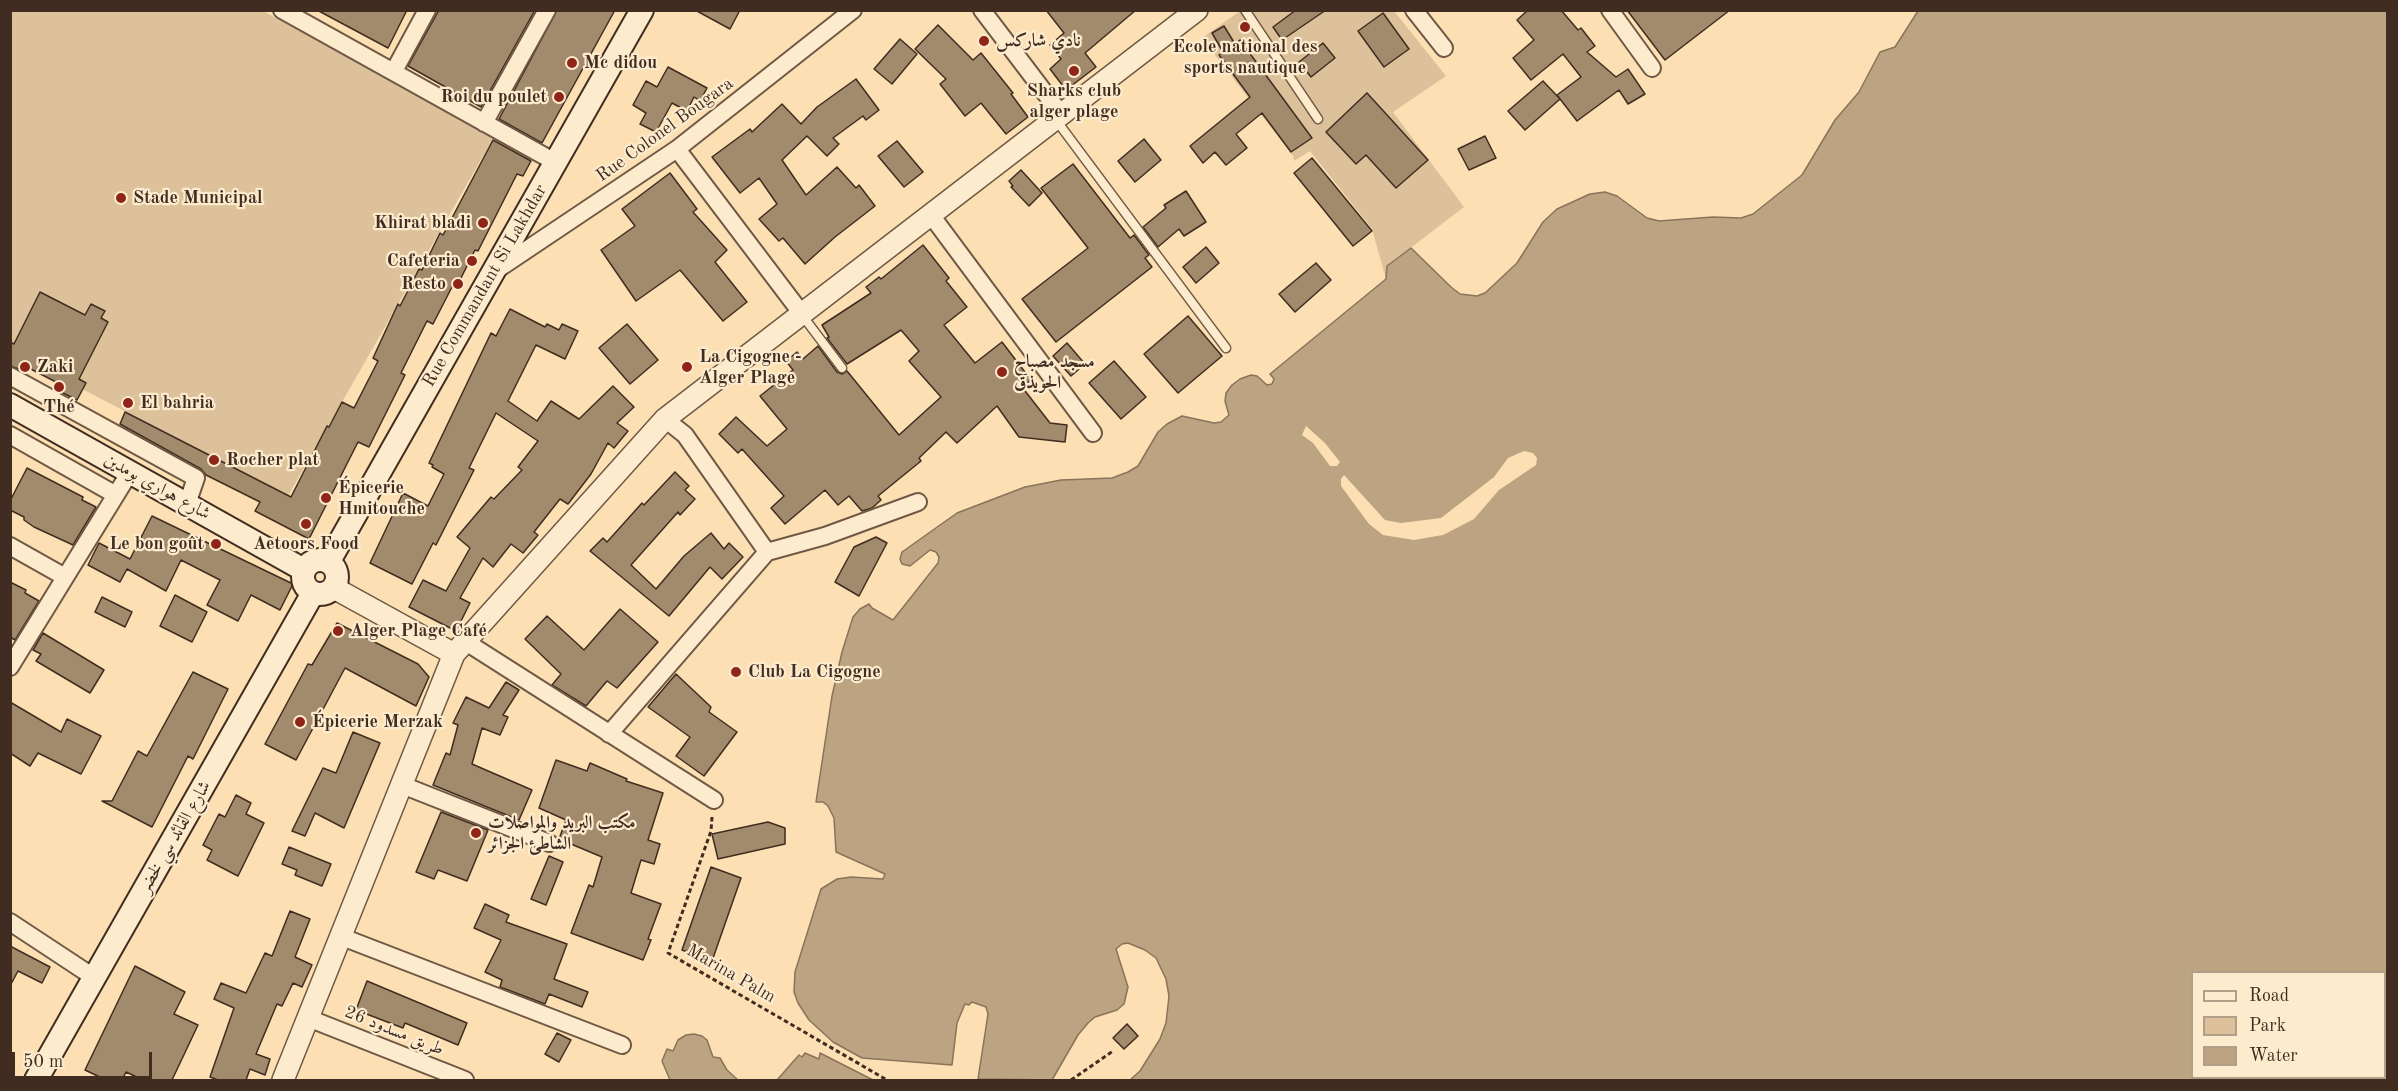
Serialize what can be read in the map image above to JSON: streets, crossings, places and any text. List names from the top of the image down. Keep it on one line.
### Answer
{"streets":{"main road":["Rue Commandant Si Lakhdar","شارع هواري بومدين","شارع القائد سي لخضر"],"street":["Rue Colonel Bougara","طريق مسدود 26"],"path":["Marina Palm"]},"crossings":[["Rue Colonel Bougara","Rue Commandant Si Lakhdar"],["Rue Commandant Si Lakhdar","شارع هواري بومدين"],["Rue Commandant Si Lakhdar","شارع القائد سي لخضر"],["شارع هواري بومدين","شارع القائد سي لخضر"]],"places":["Ecole national des sports nautique","نادي شاركس","Mc didou","Sharks club alger plage","Roi du poulet","Stade Municipal","Khirat bladi","Cafeteria","Resto","Zaki","La Cigogne - Alger Plage","مسجد مصباح الحويذق","Thé","El bahria","Rocher plat","Épicerie Hmitouche","Aetoors Food","Le bon goût","Alger Plage Café","Club La Cigogne","Épicerie Merzak","مكتب البريد والمواصلات الشاطئ الجزائر"],"legend":["Road","Park","Water"],"scale_bar":"50 m"}
